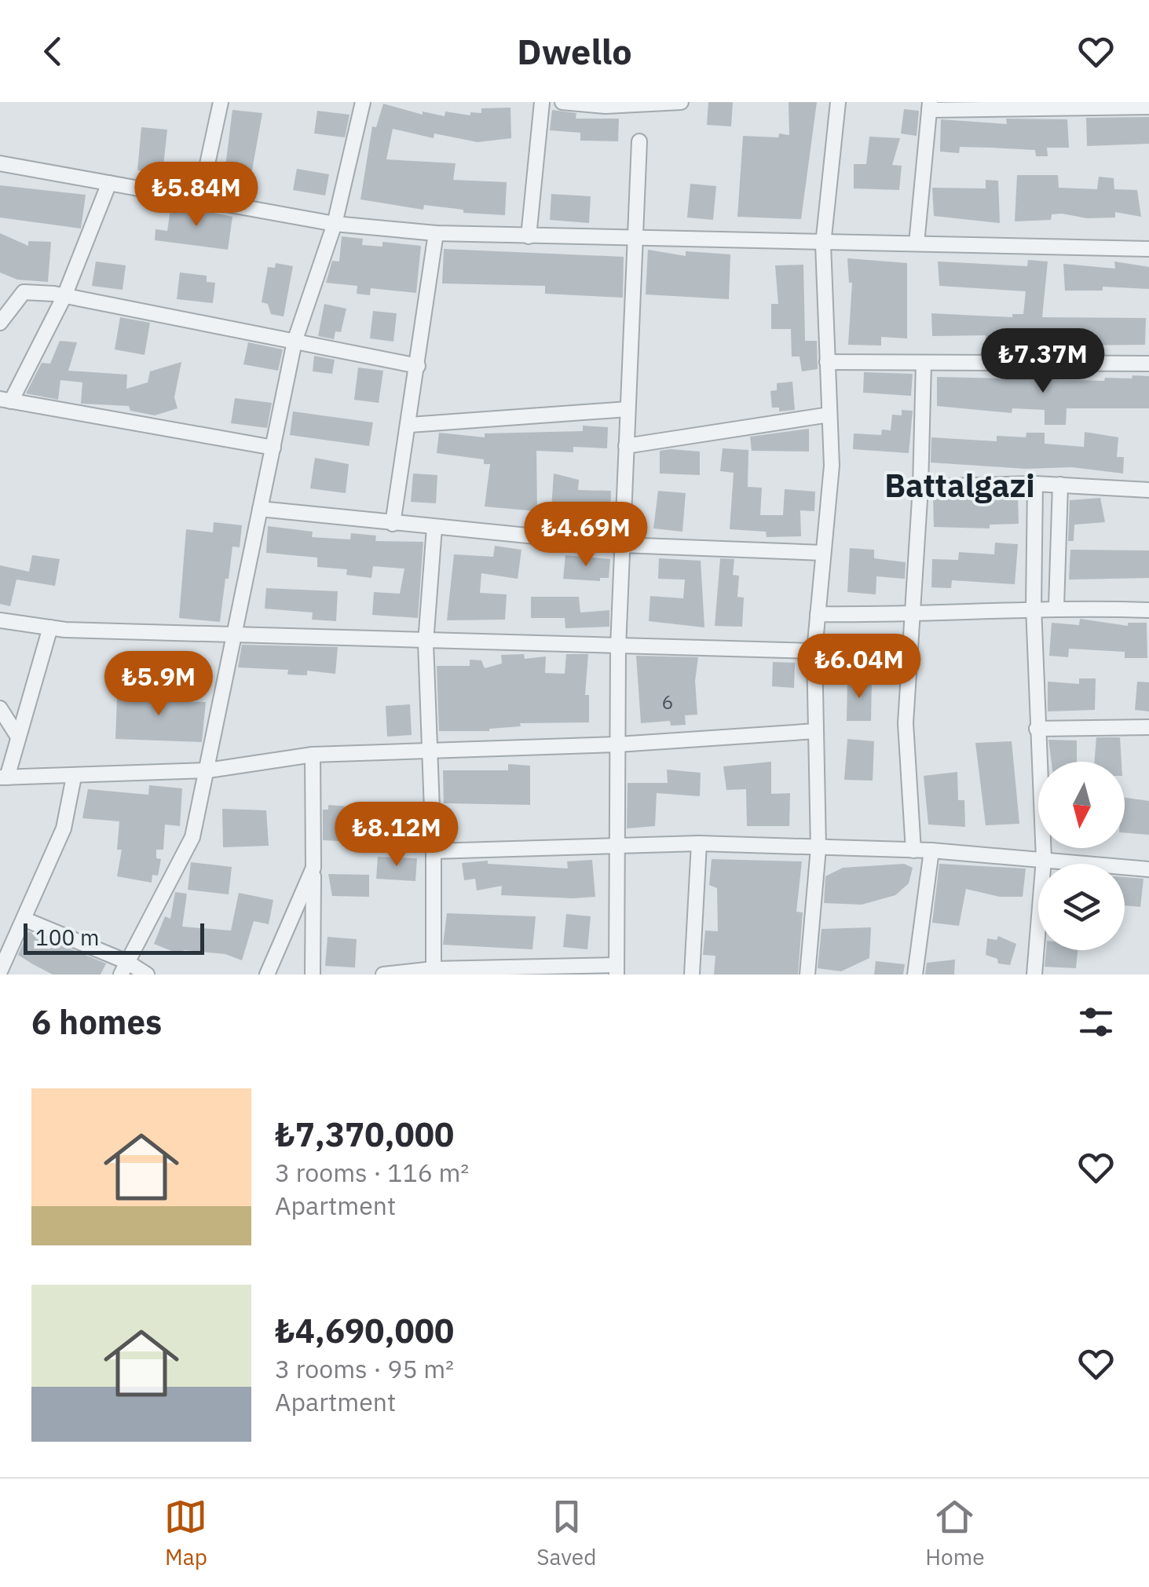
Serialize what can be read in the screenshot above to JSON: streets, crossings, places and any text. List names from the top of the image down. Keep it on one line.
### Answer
{"districts":["Battalgazi"],"house_numbers":["6"],"scale_bar":"100 m","north":"bottom","page":{"header":"Dwello","price":["₺5.84M","₺7.37M","₺4.69M","₺6.04M","₺5.9M","₺8.12M"],"scale":"100 m","heading":"6 homes","list":[{"name":"₺7,370,000","note":"3 rooms · 116 m² · Apartment"},{"name":"₺4,690,000","note":"3 rooms · 95 m² · Apartment"}],"tabs":["Map","Saved","Home"]}}
